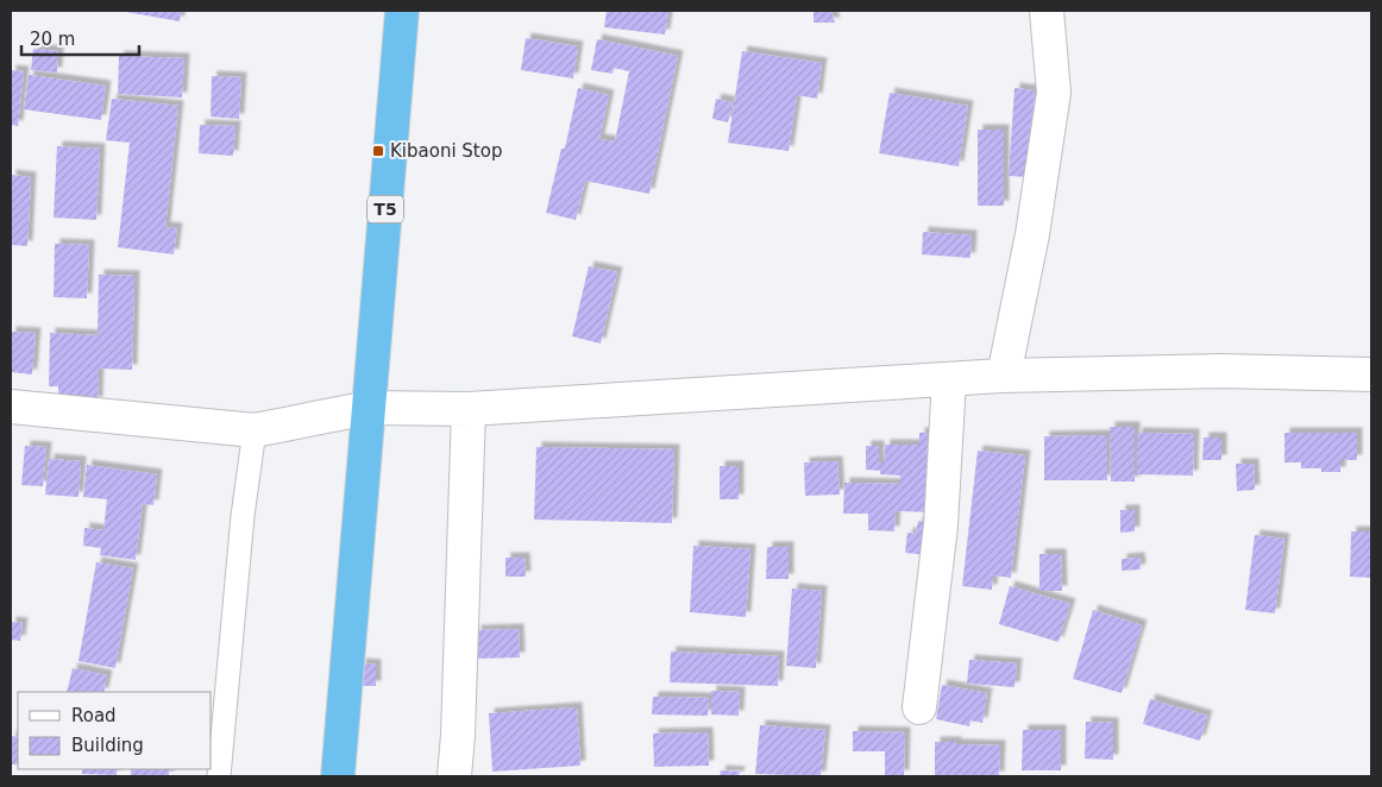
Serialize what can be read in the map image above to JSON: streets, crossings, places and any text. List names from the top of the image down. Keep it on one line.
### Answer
{"streets":{"highway":["T5"]},"places":{"transit":["Kibaoni Stop"]},"legend":["Road","Building"],"scale_bar":"20 m"}
